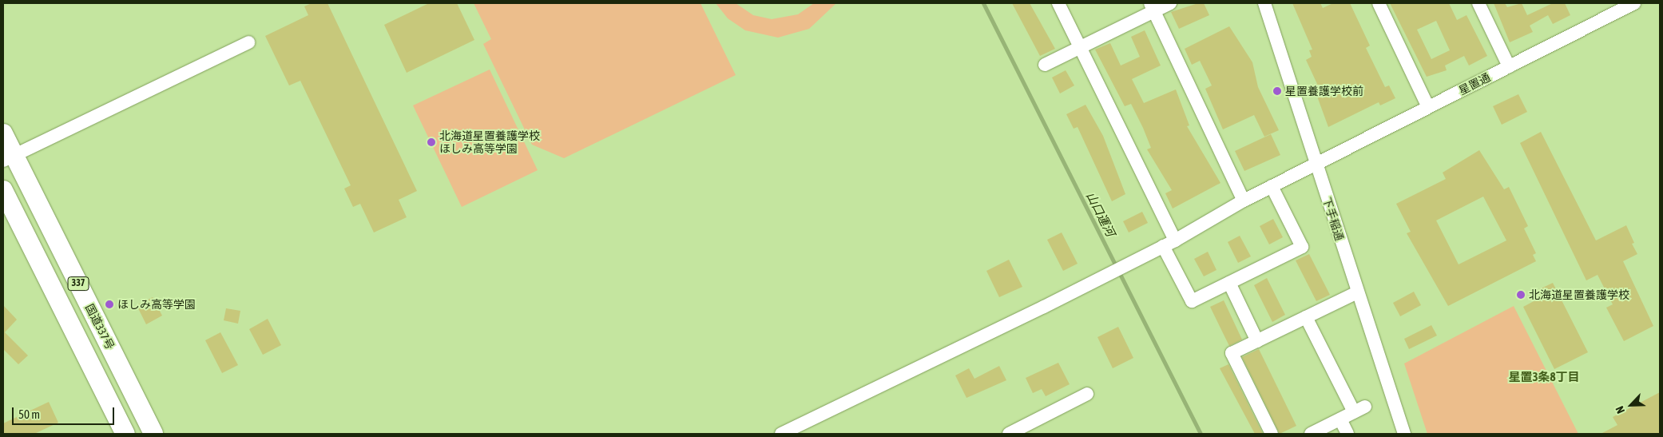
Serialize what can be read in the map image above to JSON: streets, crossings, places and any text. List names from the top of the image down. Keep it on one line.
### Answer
{"streets":{"highway":["337","国道337号"],"street":["星置通","下手稲通"]},"crossings":[["星置通","下手稲通"]],"districts":["星置3条8丁目"],"water":["山口運河"],"places":["星置養護学校前","北海道星置養護学校 ほしみ高等学園","北海道星置養護学校","ほしみ高等学園"],"scale_bar":"50 m","north":"bottom left"}
